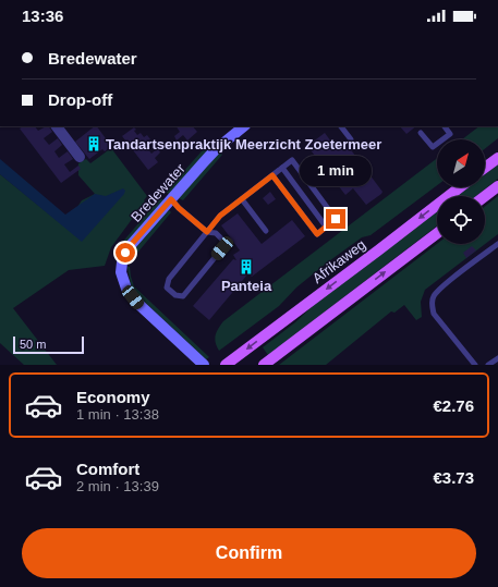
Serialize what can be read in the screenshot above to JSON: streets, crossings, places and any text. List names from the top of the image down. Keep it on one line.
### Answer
{"streets":{"main road":["Afrikaweg"],"street":["Bredewater"]},"places":{"building":["Tandartsenpraktijk Meerzicht Zoetermeer","Panteia"]},"scale_bar":"50 m","north":"top right","page":{"status":"13:36","banner":["Bredewater","Drop-off"],"bubble":"1 min","scale":"50 m","list":[{"name":"Economy","note":"1 min · 13:38","value":"€2.76"},{"name":"Comfort","note":"2 min · 13:39","value":"€3.73"}],"buttons":"Confirm"}}
